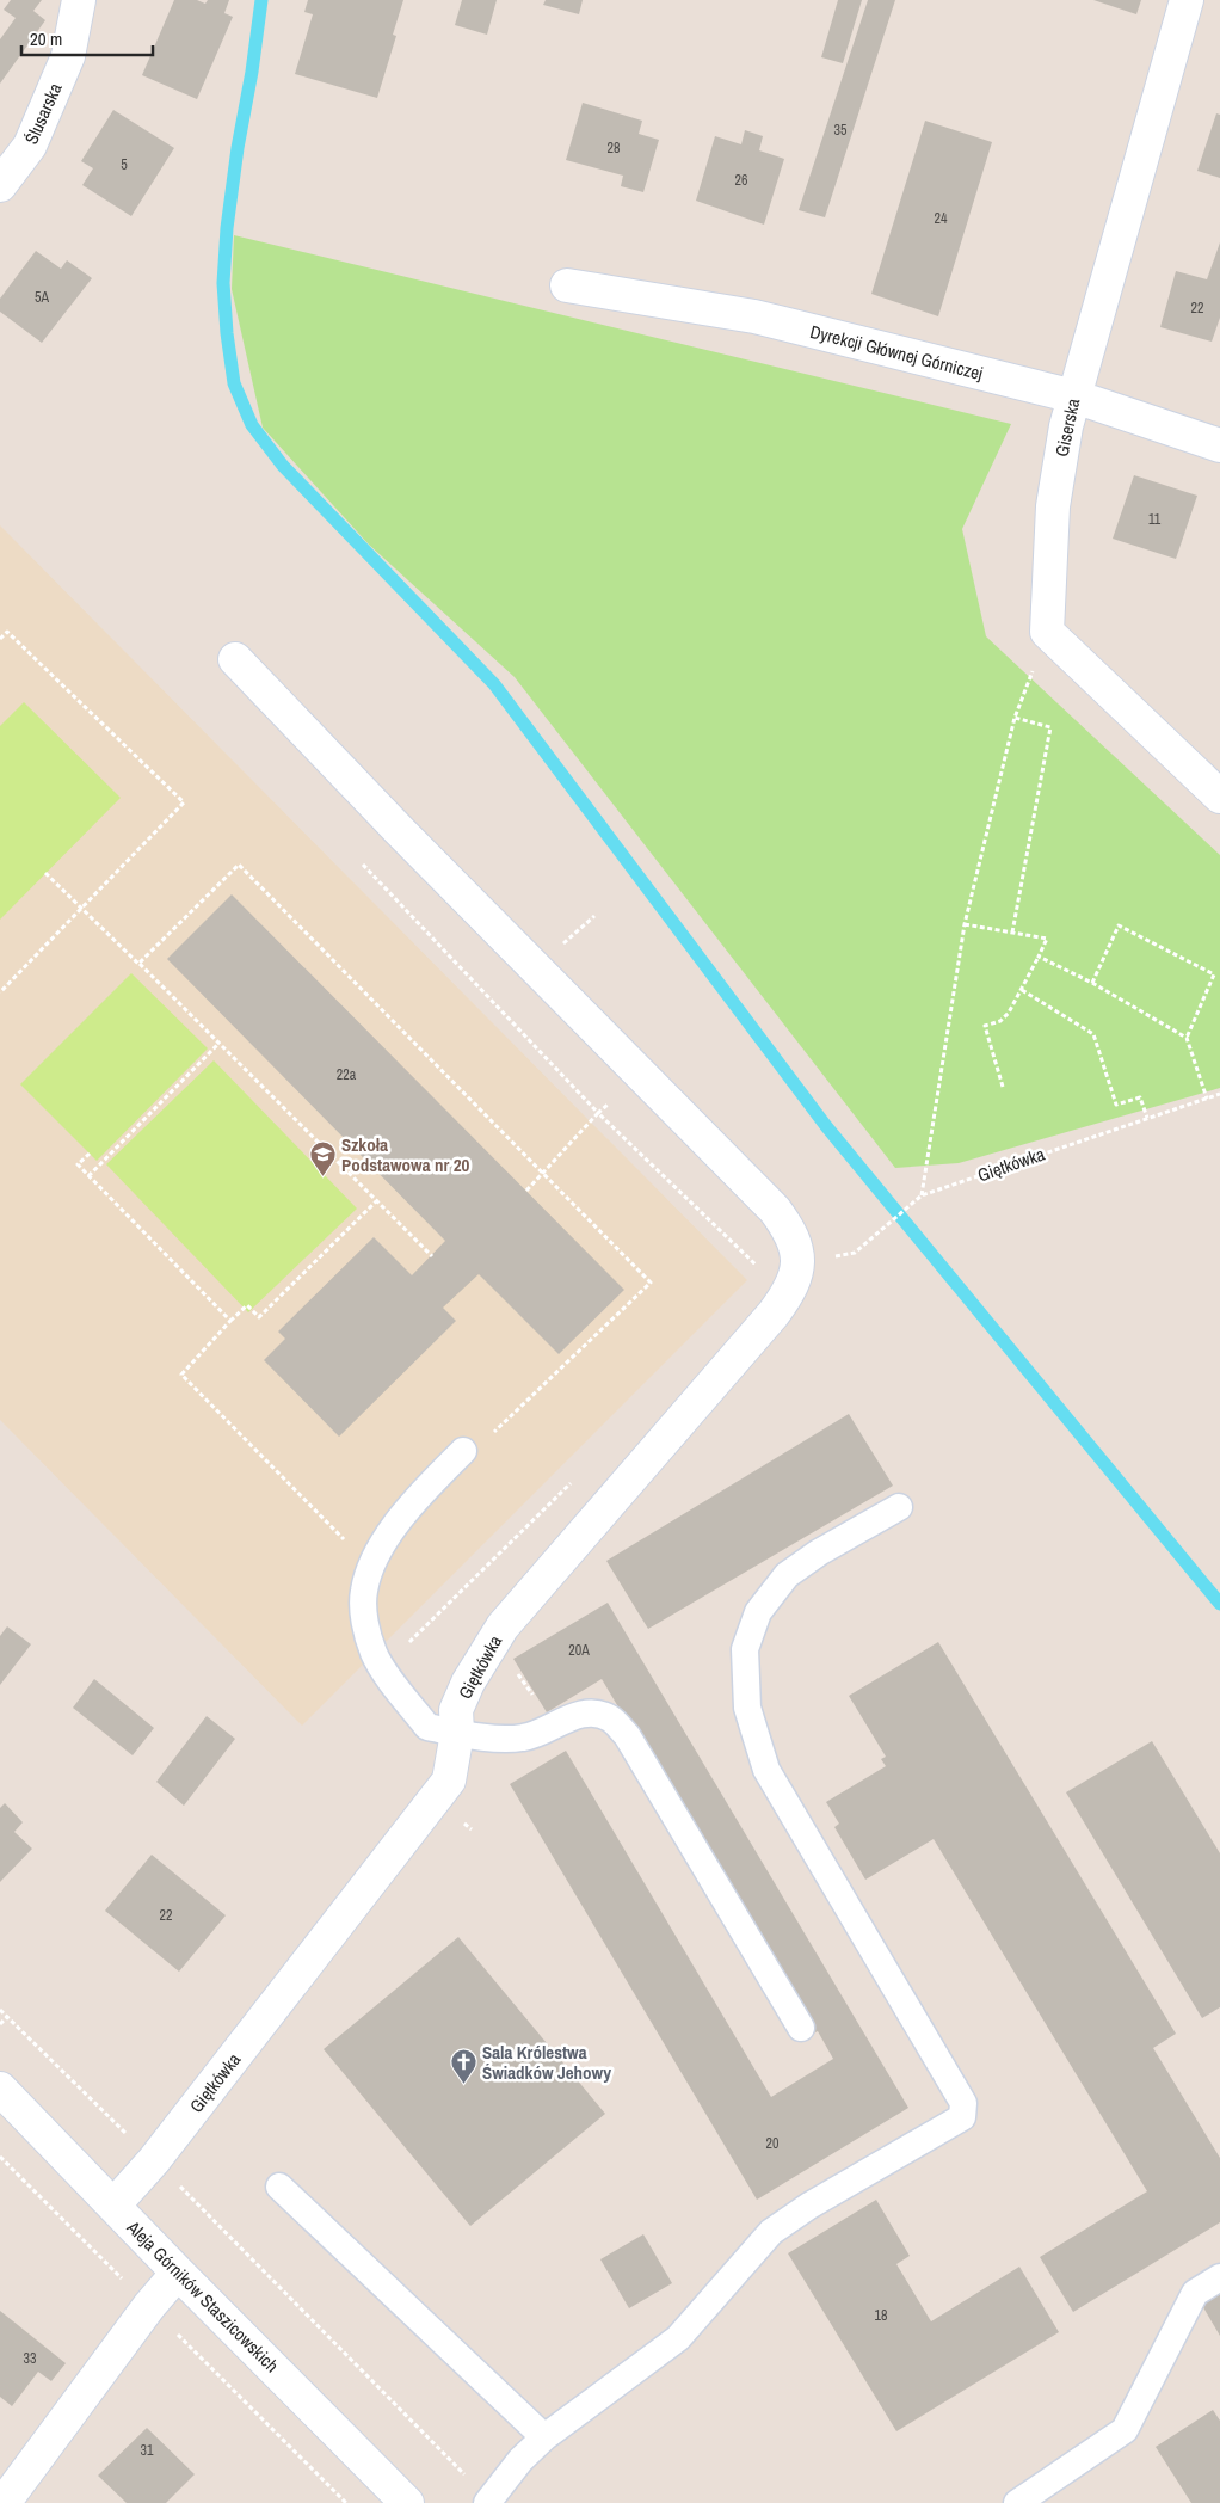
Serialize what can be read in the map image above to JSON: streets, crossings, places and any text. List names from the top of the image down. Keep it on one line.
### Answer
{"streets":{"street":["Ślusarska","Dyrekcji Głównej Górniczej","Giserska","Giętkówka","Aleja Górników Staszicowskich"]},"crossings":[["Dyrekcji Głównej Górniczej","Giserska"],["Giętkówka","Aleja Górników Staszicowskich"]],"places":{"school or university":["Szkoła Podstawowa nr 20"],"church":["Sala Królestwa Świadków Jehowy"]},"house_numbers":["35","28","5","26","24","5A","22","11","22a","20A","22","20","18","33","31"],"scale_bar":"20 m"}
